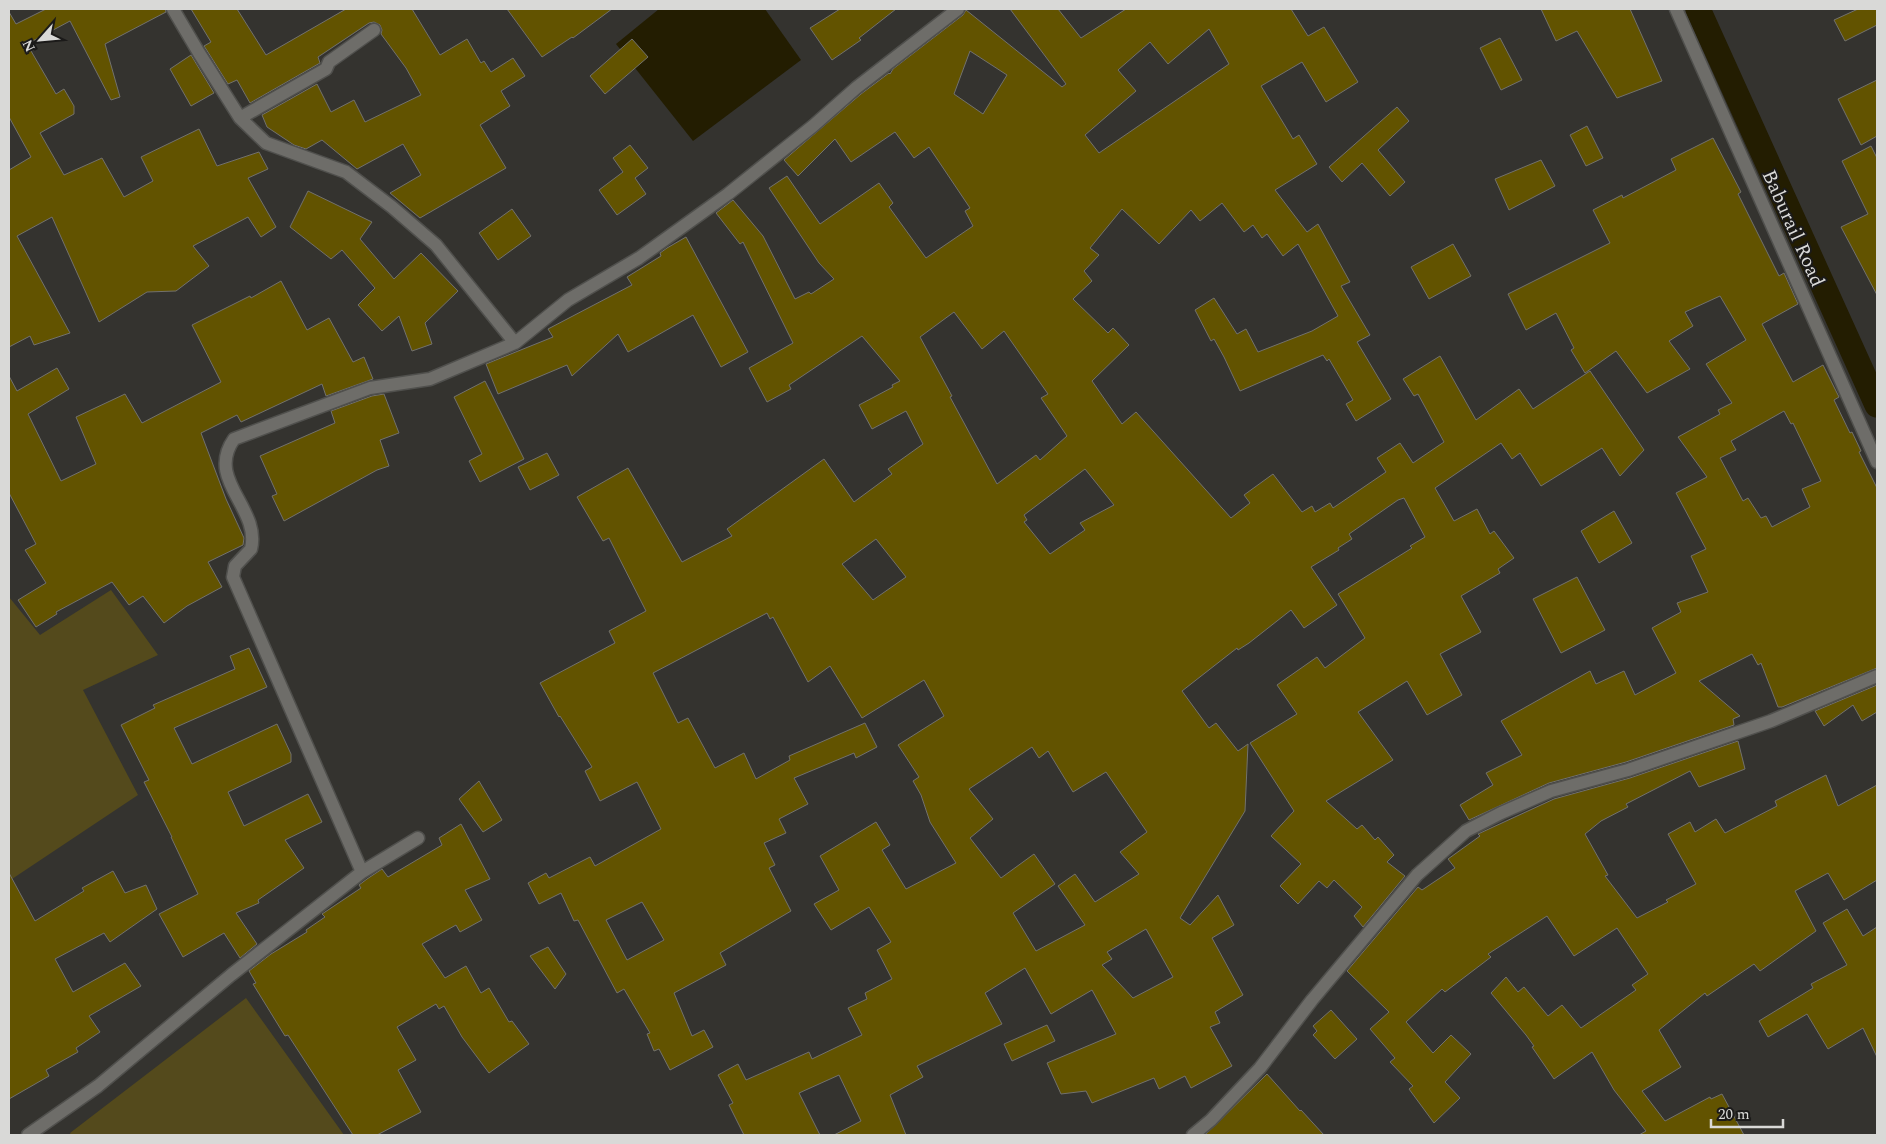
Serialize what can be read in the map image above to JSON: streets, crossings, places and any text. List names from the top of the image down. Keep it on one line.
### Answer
{"streets":{"street":["Baburail Road"]},"scale_bar":"20 m","north":"bottom left"}
